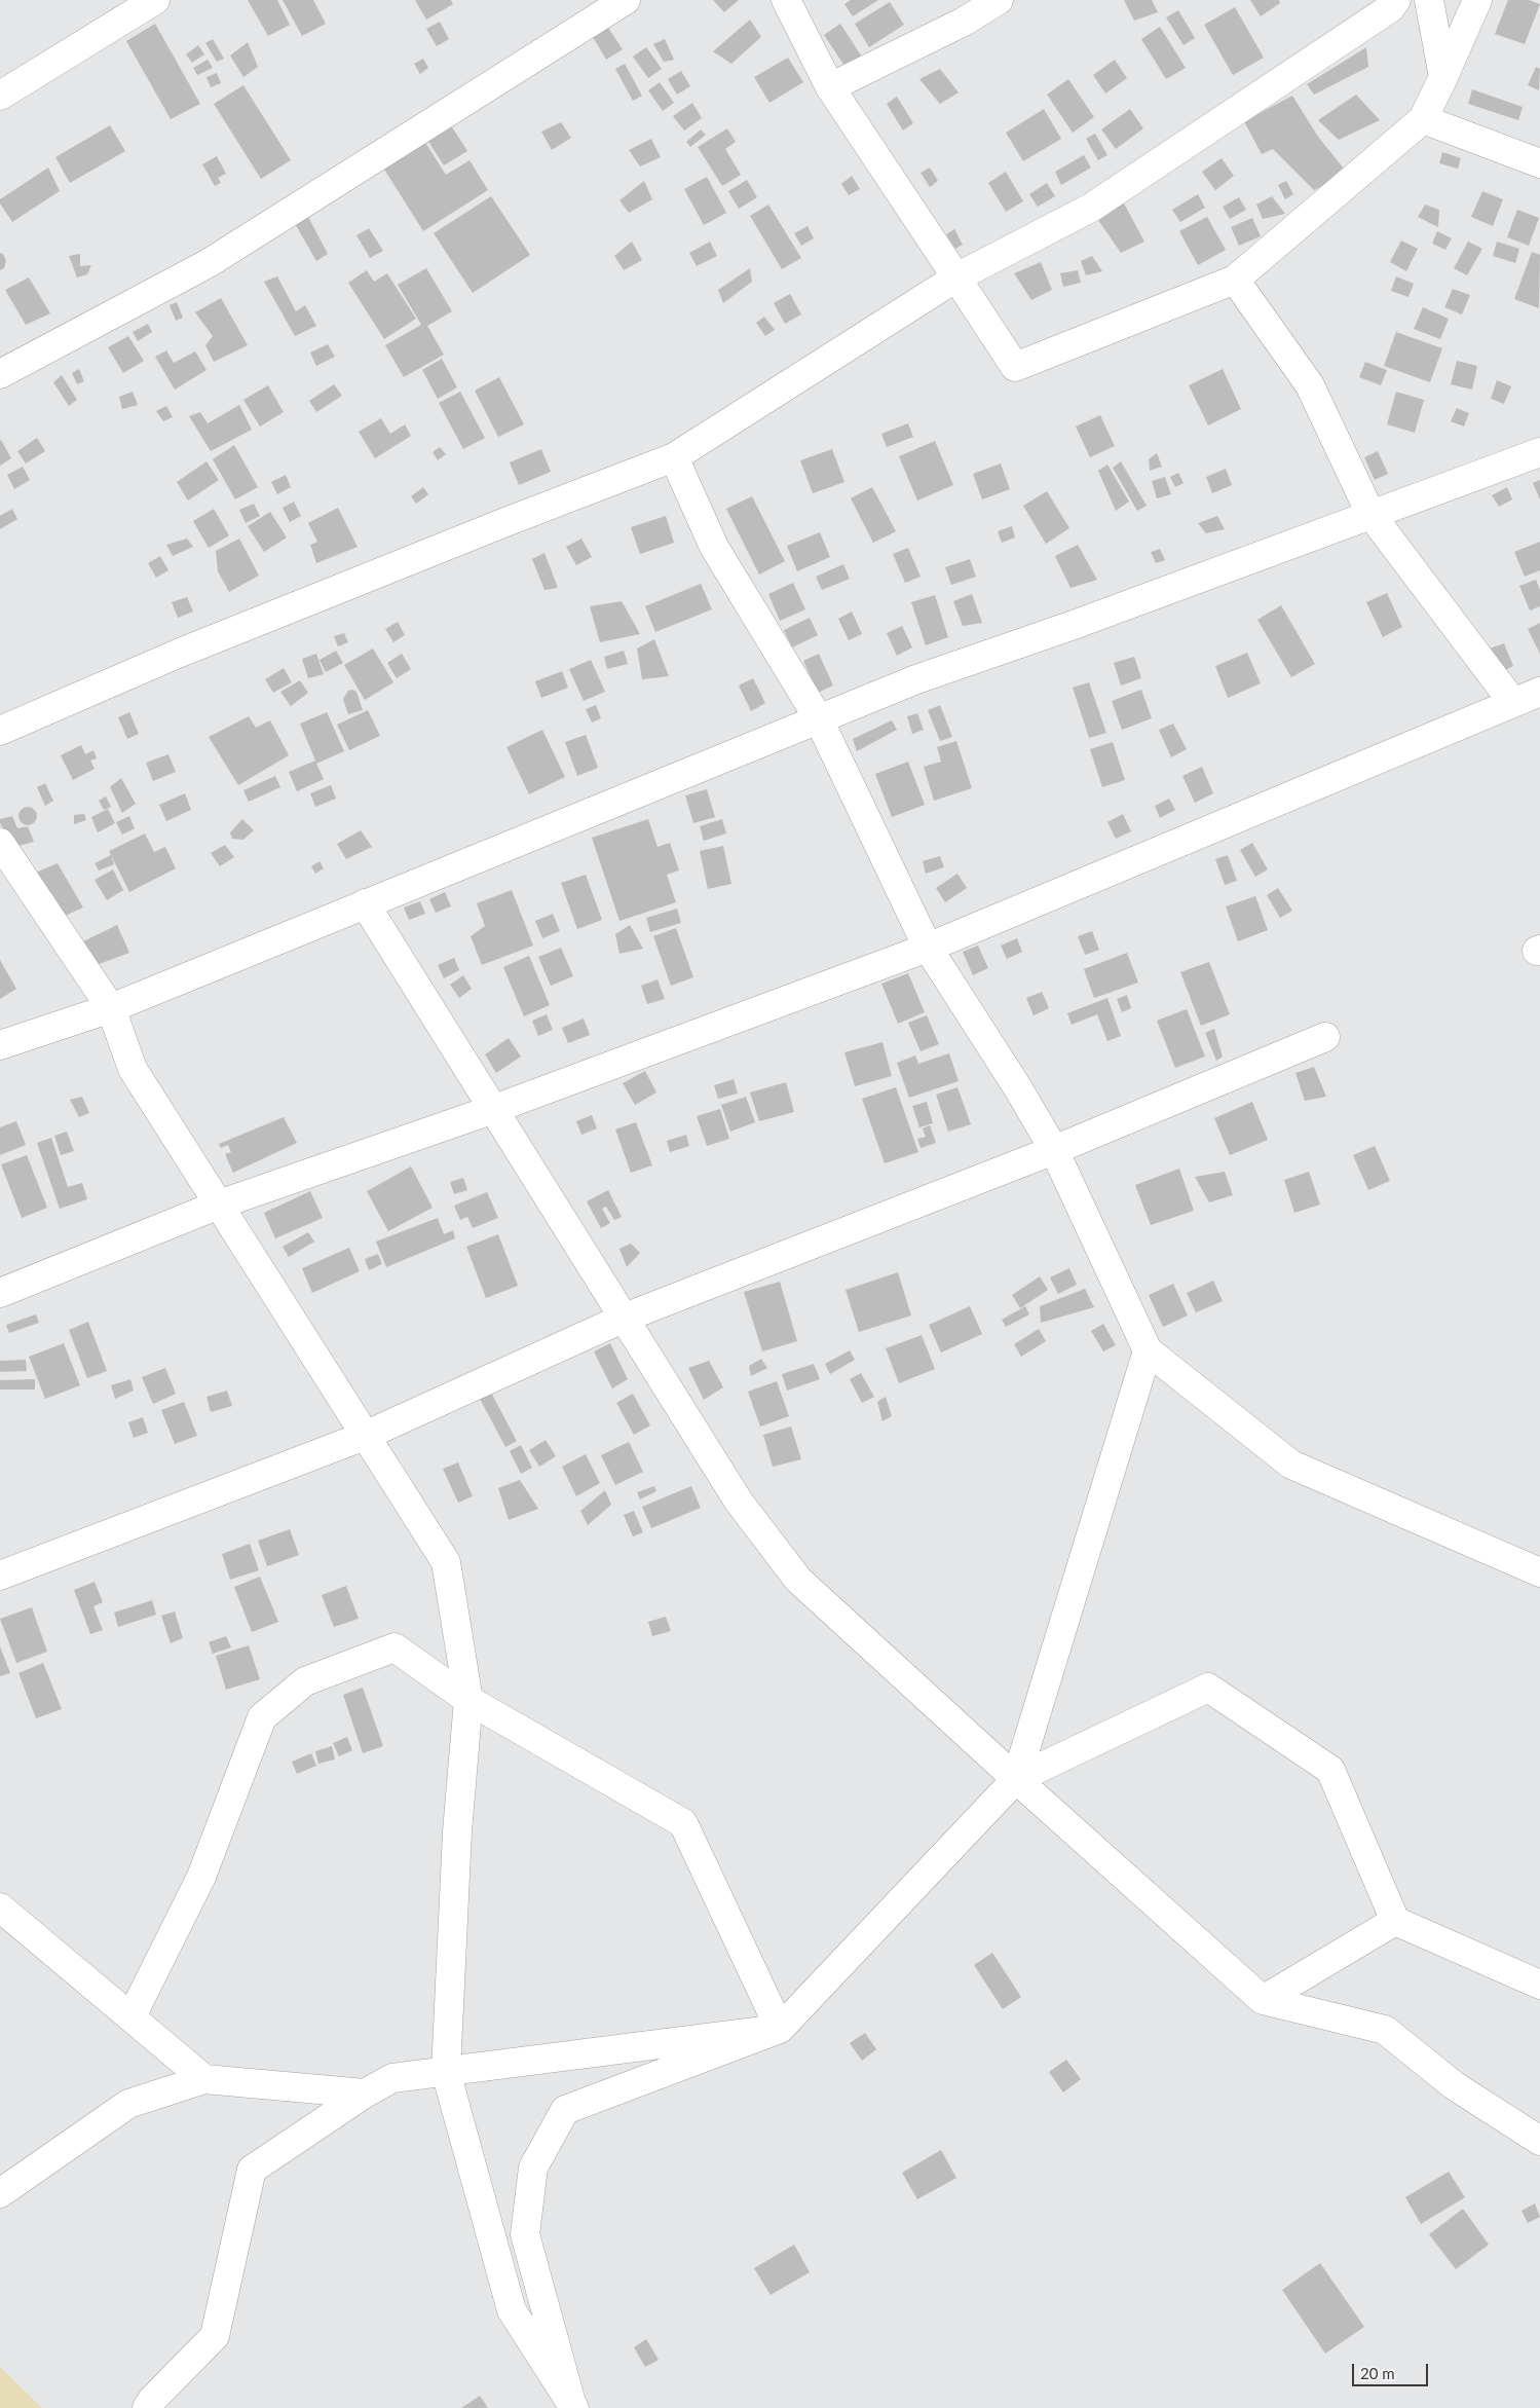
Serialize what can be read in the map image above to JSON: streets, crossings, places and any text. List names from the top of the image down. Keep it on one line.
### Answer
{"scale_bar":"20 m"}
